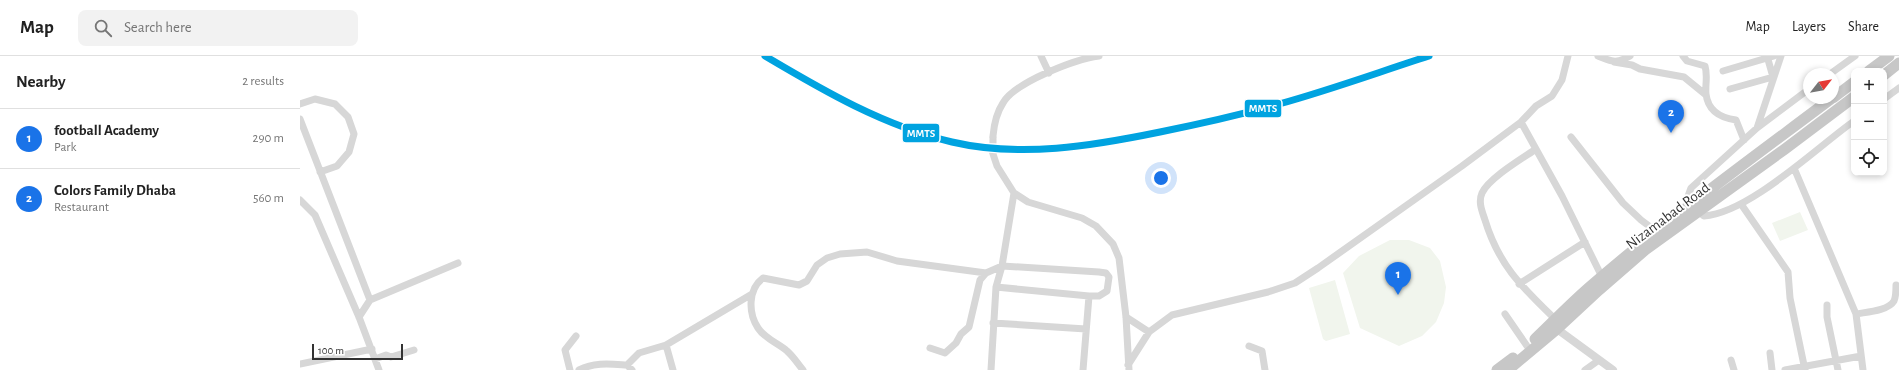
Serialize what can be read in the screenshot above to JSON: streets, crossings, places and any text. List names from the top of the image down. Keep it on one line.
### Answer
{"streets":{"highway":["Nizamabad Road"]},"lines":["transit line MMTS"],"scale_bar":"100 m","north":"top right","page":{"header":"Map","search":"Search here","nav":["Map","Layers","Share"],"heading":["Nearby","2 results"],"map_buttons":["+","−"],"pins":["2","1"],"list":[{"mark":"1","name":"football Academy","note":"Park","value":"290 m"},{"mark":"2","name":"Colors Family Dhaba","note":"Restaurant","value":"560 m"}],"scale":"100 m"}}
